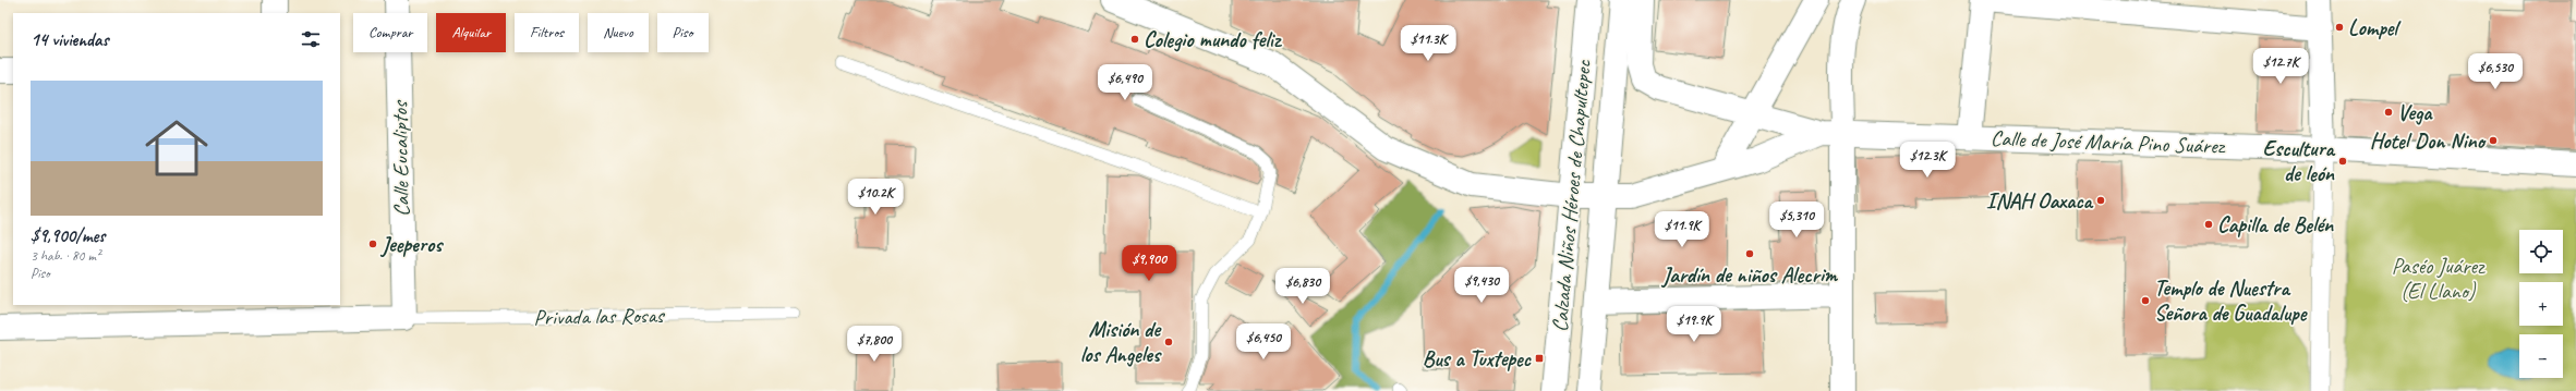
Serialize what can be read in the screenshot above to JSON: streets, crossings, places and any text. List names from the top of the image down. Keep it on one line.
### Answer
{"streets":{"main road":["Calle de José María Pino Suárez","Calle Eucaliptos","Calzada Niños Héroes de Chapultepec"],"lane":["Privada las Rosas"]},"crossings":[["Calle de José María Pino Suárez","Calzada Niños Héroes de Chapultepec"],["Calle Eucaliptos","Privada las Rosas"]],"parks":["Paséo Juárez (El Llano)"],"places":{"other":["Lompel","Colegio mundo feliz","Vega","Hotel Don Nino","Escultura de león","INAH Oaxaca","Capilla de Belén","Jeeperos","Jardín de niños Alecrim","Templo de Nuestra Señora de Guadalupe","Misión de los Angeles"],"transit":["Bus a Tuxtepec"]},"page":{"chip":["Comprar","Alquilar","Filtros","Nuevo","Piso"],"heading":"14 viviendas","price":["$11.3K","$12.7K","$6,530","$6,490","$12.3K","$10.2K","$5,310","$11.9K","$9,900","$9,430","$6,830","$19.9K","$6,450","$7,800"],"list":[{"name":"$9,900/mes","note":"3 hab. · 80 m² · Piso"}],"map_buttons":["+","−"]}}
